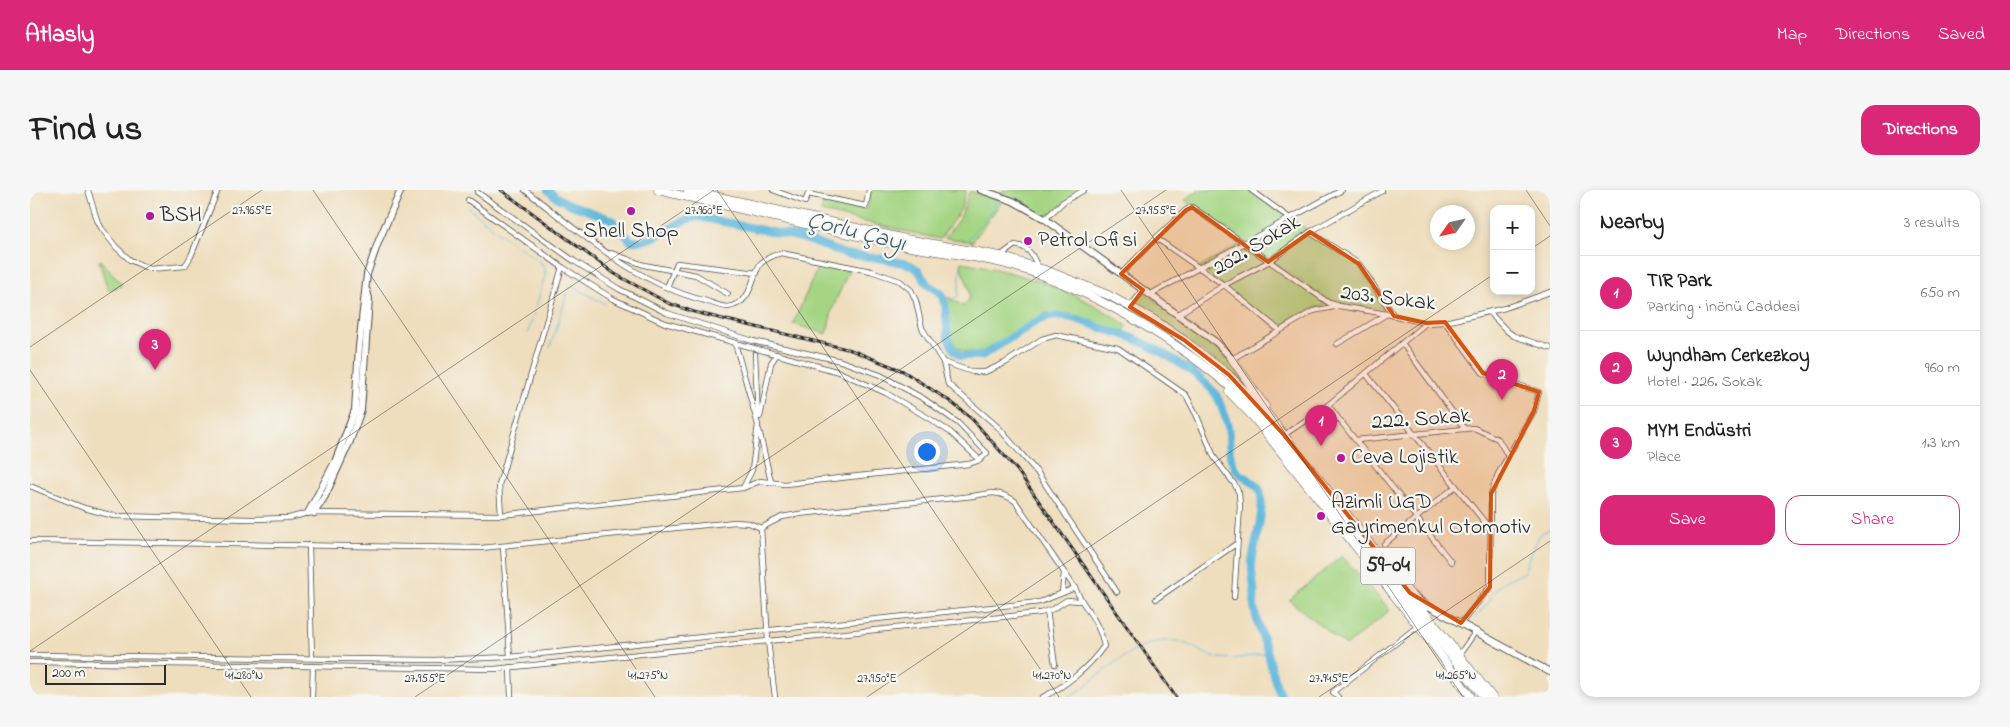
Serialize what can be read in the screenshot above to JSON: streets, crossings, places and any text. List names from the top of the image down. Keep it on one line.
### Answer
{"streets":{"main road":["59-04"],"street":["202. Sokak","203. Sokak","222. Sokak"]},"water":["Çorlu Çayı"],"places":["Shell Shop","BSH","Petrol Ofisi","Ceva Lojistik","Azimli UGD Gayrimenkul Otomotiv"],"scale_bar":"200 m","north":"bottom left","page":{"header":"Atlasly","nav":["Map","Directions","Saved"],"title":"Find us","buttons":["Directions",["Save","Share"]],"heading":["Nearby","3 results"],"map_buttons":["+","−"],"list":[{"mark":"1","name":"TIR Park","note":"Parking · İnönü Caddesi","value":"650 m"},{"mark":"2","name":"Wyndham Cerkezkoy","note":"Hotel · 226. Sokak","value":"960 m"},{"mark":"3","name":"MYM Endüstri","note":"Place","value":"1.3 km"}],"pins":["3","2","1"],"scale":"200 m"},"coordinates":["27.965°E","27.960°E","27.955°E","41.280°N","41.275°N","41.270°N","41.265°N","27.950°E","27.945°E"]}
